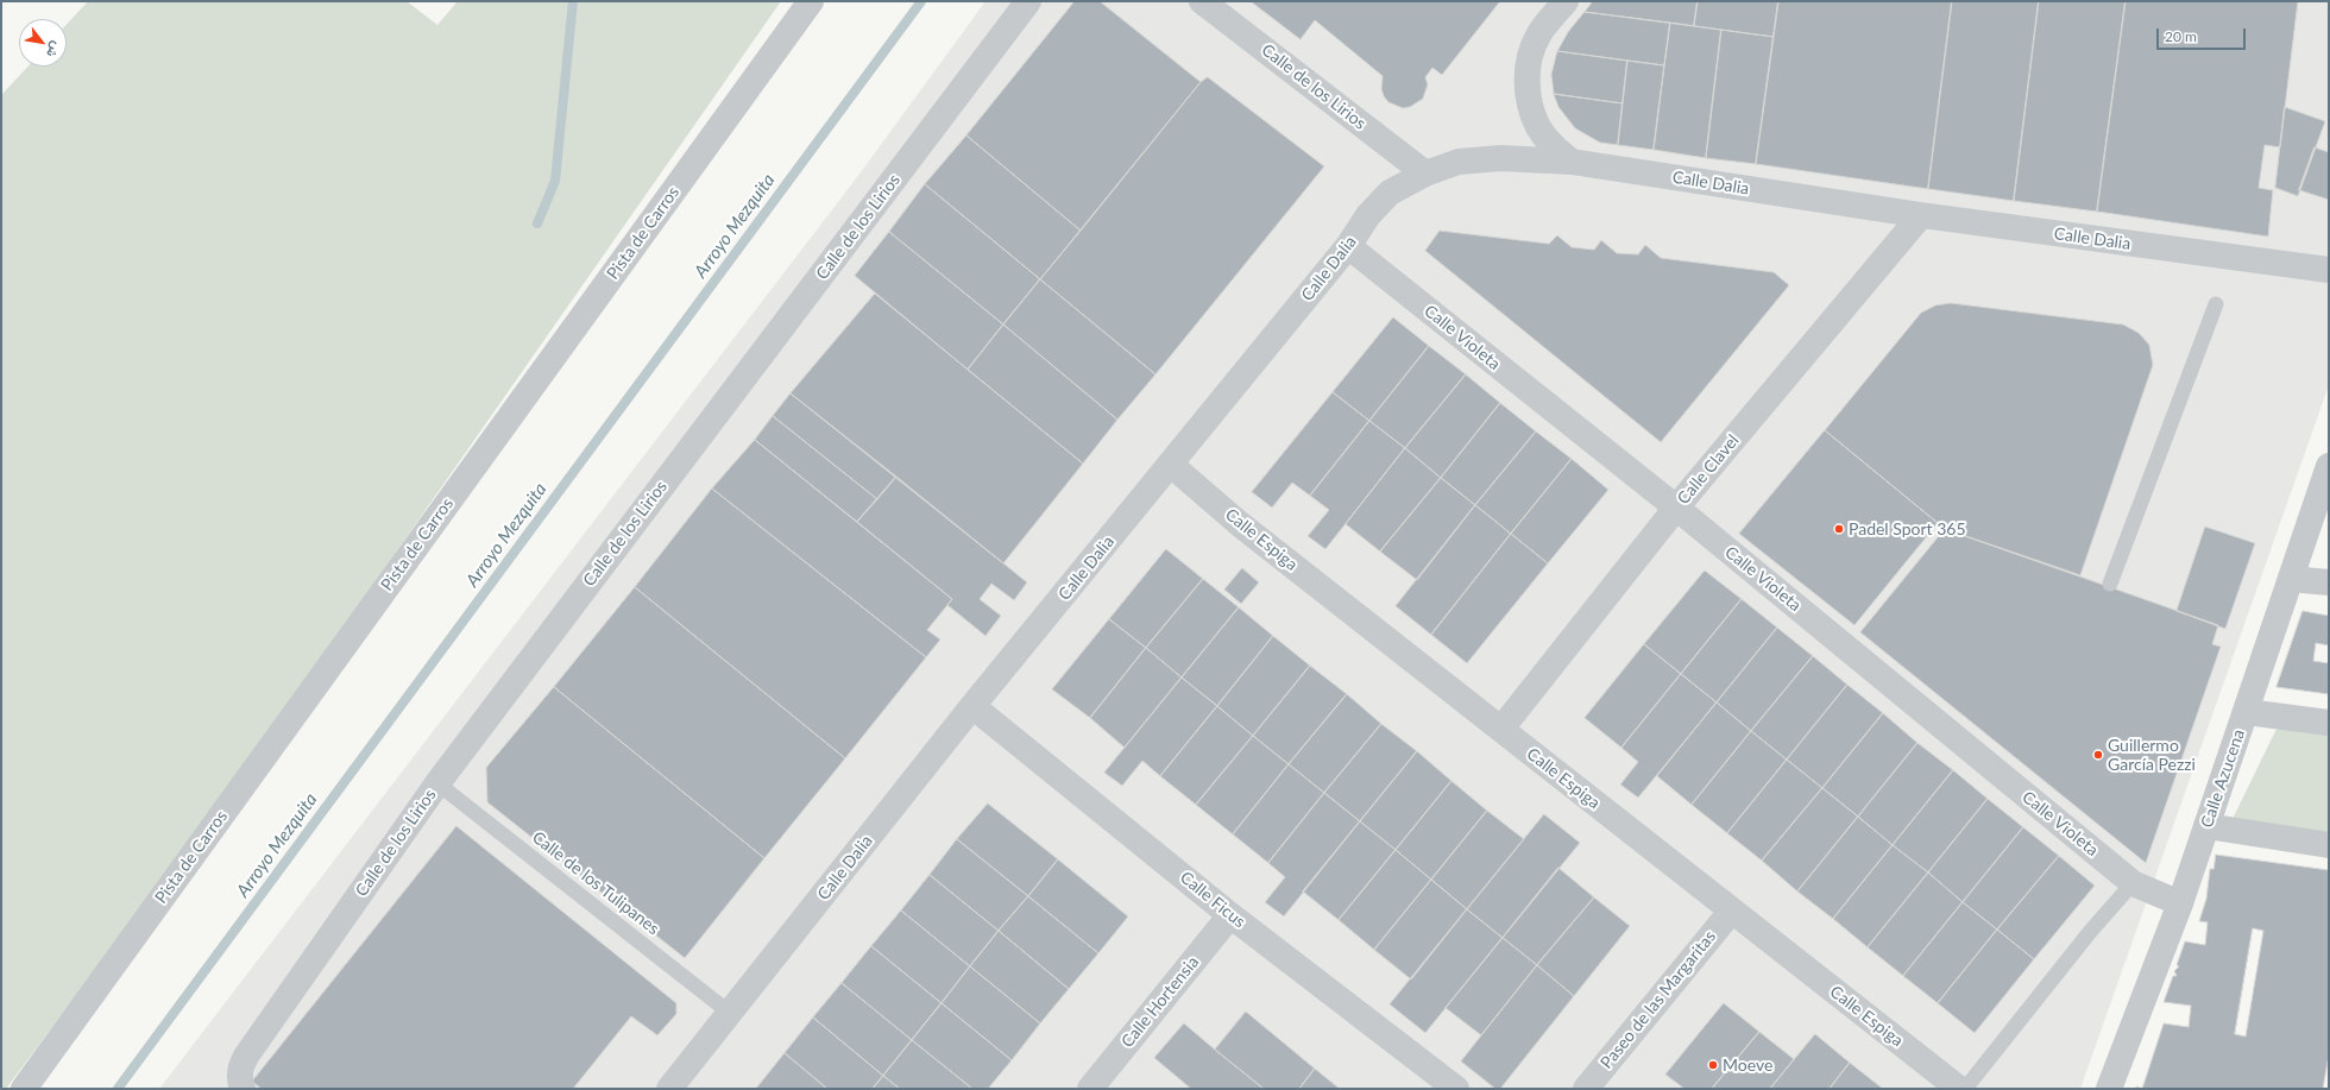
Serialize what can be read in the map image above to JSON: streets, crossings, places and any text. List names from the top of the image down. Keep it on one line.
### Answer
{"streets":{"street":["Calle de los Lirios","Calle Dalia","Pista de Carros","Calle Violeta","Calle Clavel","Calle Espiga","Calle Azucena","Calle Ficus","Paseo de las Margaritas","Calle Hortensia"],"lane":["Calle de los Tulipanes"]},"crossings":[["Calle de los Lirios","Calle Dalia"],["Calle de los Lirios","Calle de los Tulipanes"],["Calle Dalia","Calle Violeta"],["Calle Dalia","Calle Clavel"],["Calle Dalia","Calle Espiga"],["Calle Dalia","Calle de los Tulipanes"],["Calle Dalia","Calle Ficus"],["Calle Violeta","Calle Clavel"],["Calle Violeta","Calle Azucena"],["Calle Clavel","Calle Espiga"],["Calle Espiga","Paseo de las Margaritas"],["Calle Ficus","Calle Hortensia"]],"water":["Arroyo Mezquita"],"places":["Padel Sport 365","Guillermo García Pezzi","Moeve"],"scale_bar":"20 m","north":"bottom right"}
